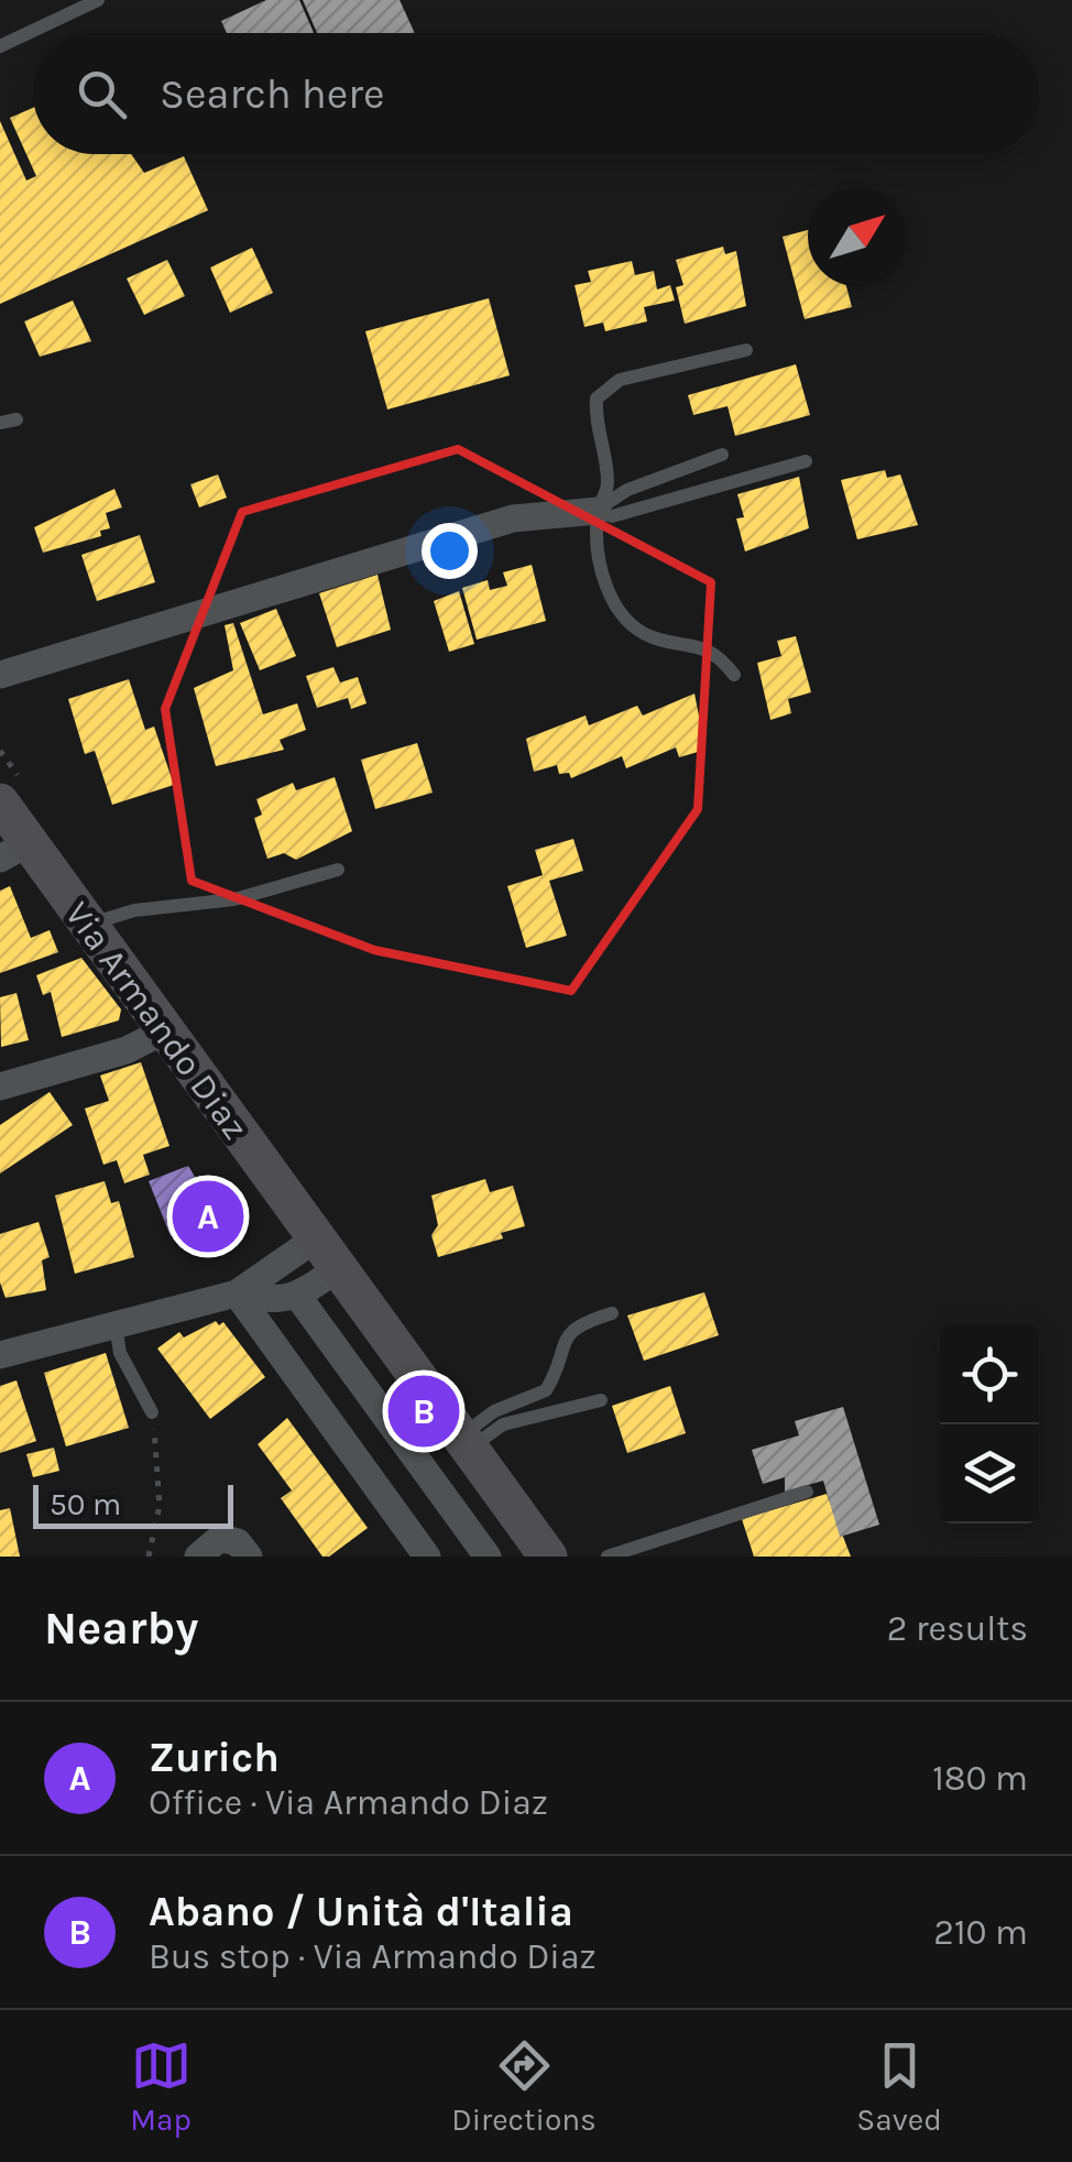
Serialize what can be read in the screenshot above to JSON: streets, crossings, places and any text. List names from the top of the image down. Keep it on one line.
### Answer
{"streets":{"street":["Via Armando Diaz"]},"scale_bar":"50 m","north":"top right","page":{"search":"Search here","pins":["A","B"],"scale":"50 m","heading":["Nearby","2 results"],"list":[{"mark":"A","name":"Zurich","note":"Office · Via Armando Diaz","value":"180 m"},{"mark":"B","name":"Abano / Unità d'Italia","note":"Bus stop · Via Armando Diaz","value":"210 m"}],"nav":["Map","Directions","Saved"]}}
